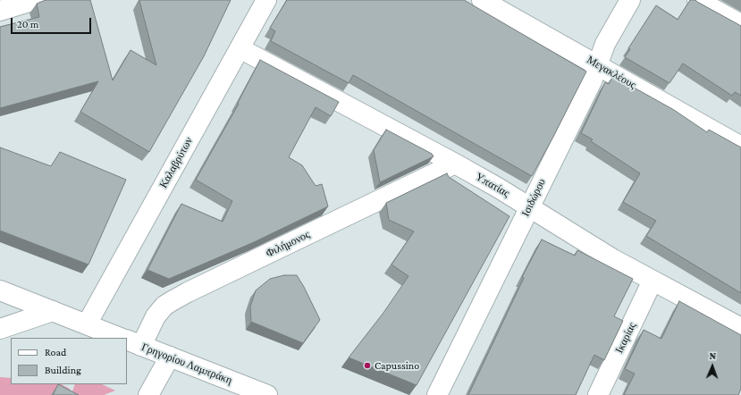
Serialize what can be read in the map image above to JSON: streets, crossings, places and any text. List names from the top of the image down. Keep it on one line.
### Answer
{"streets":{"street":["Μεγακλέους","Καλαβρύτων","Υπατίας","Ισιδώρου","Φιλήμονος","Ικαρίας","Γρηγορίου Λαμπράκη"]},"crossings":[["Μεγακλέους","Ισιδώρου"],["Καλαβρύτων","Υπατίας"],["Υπατίας","Ισιδώρου"],["Υπατίας","Φιλήμονος"],["Υπατίας","Ικαρίας"],["Φιλήμονος","Γρηγορίου Λαμπράκη"]],"places":["Capussino"],"legend":["Road","Building"],"scale_bar":"20 m","north":"top"}
